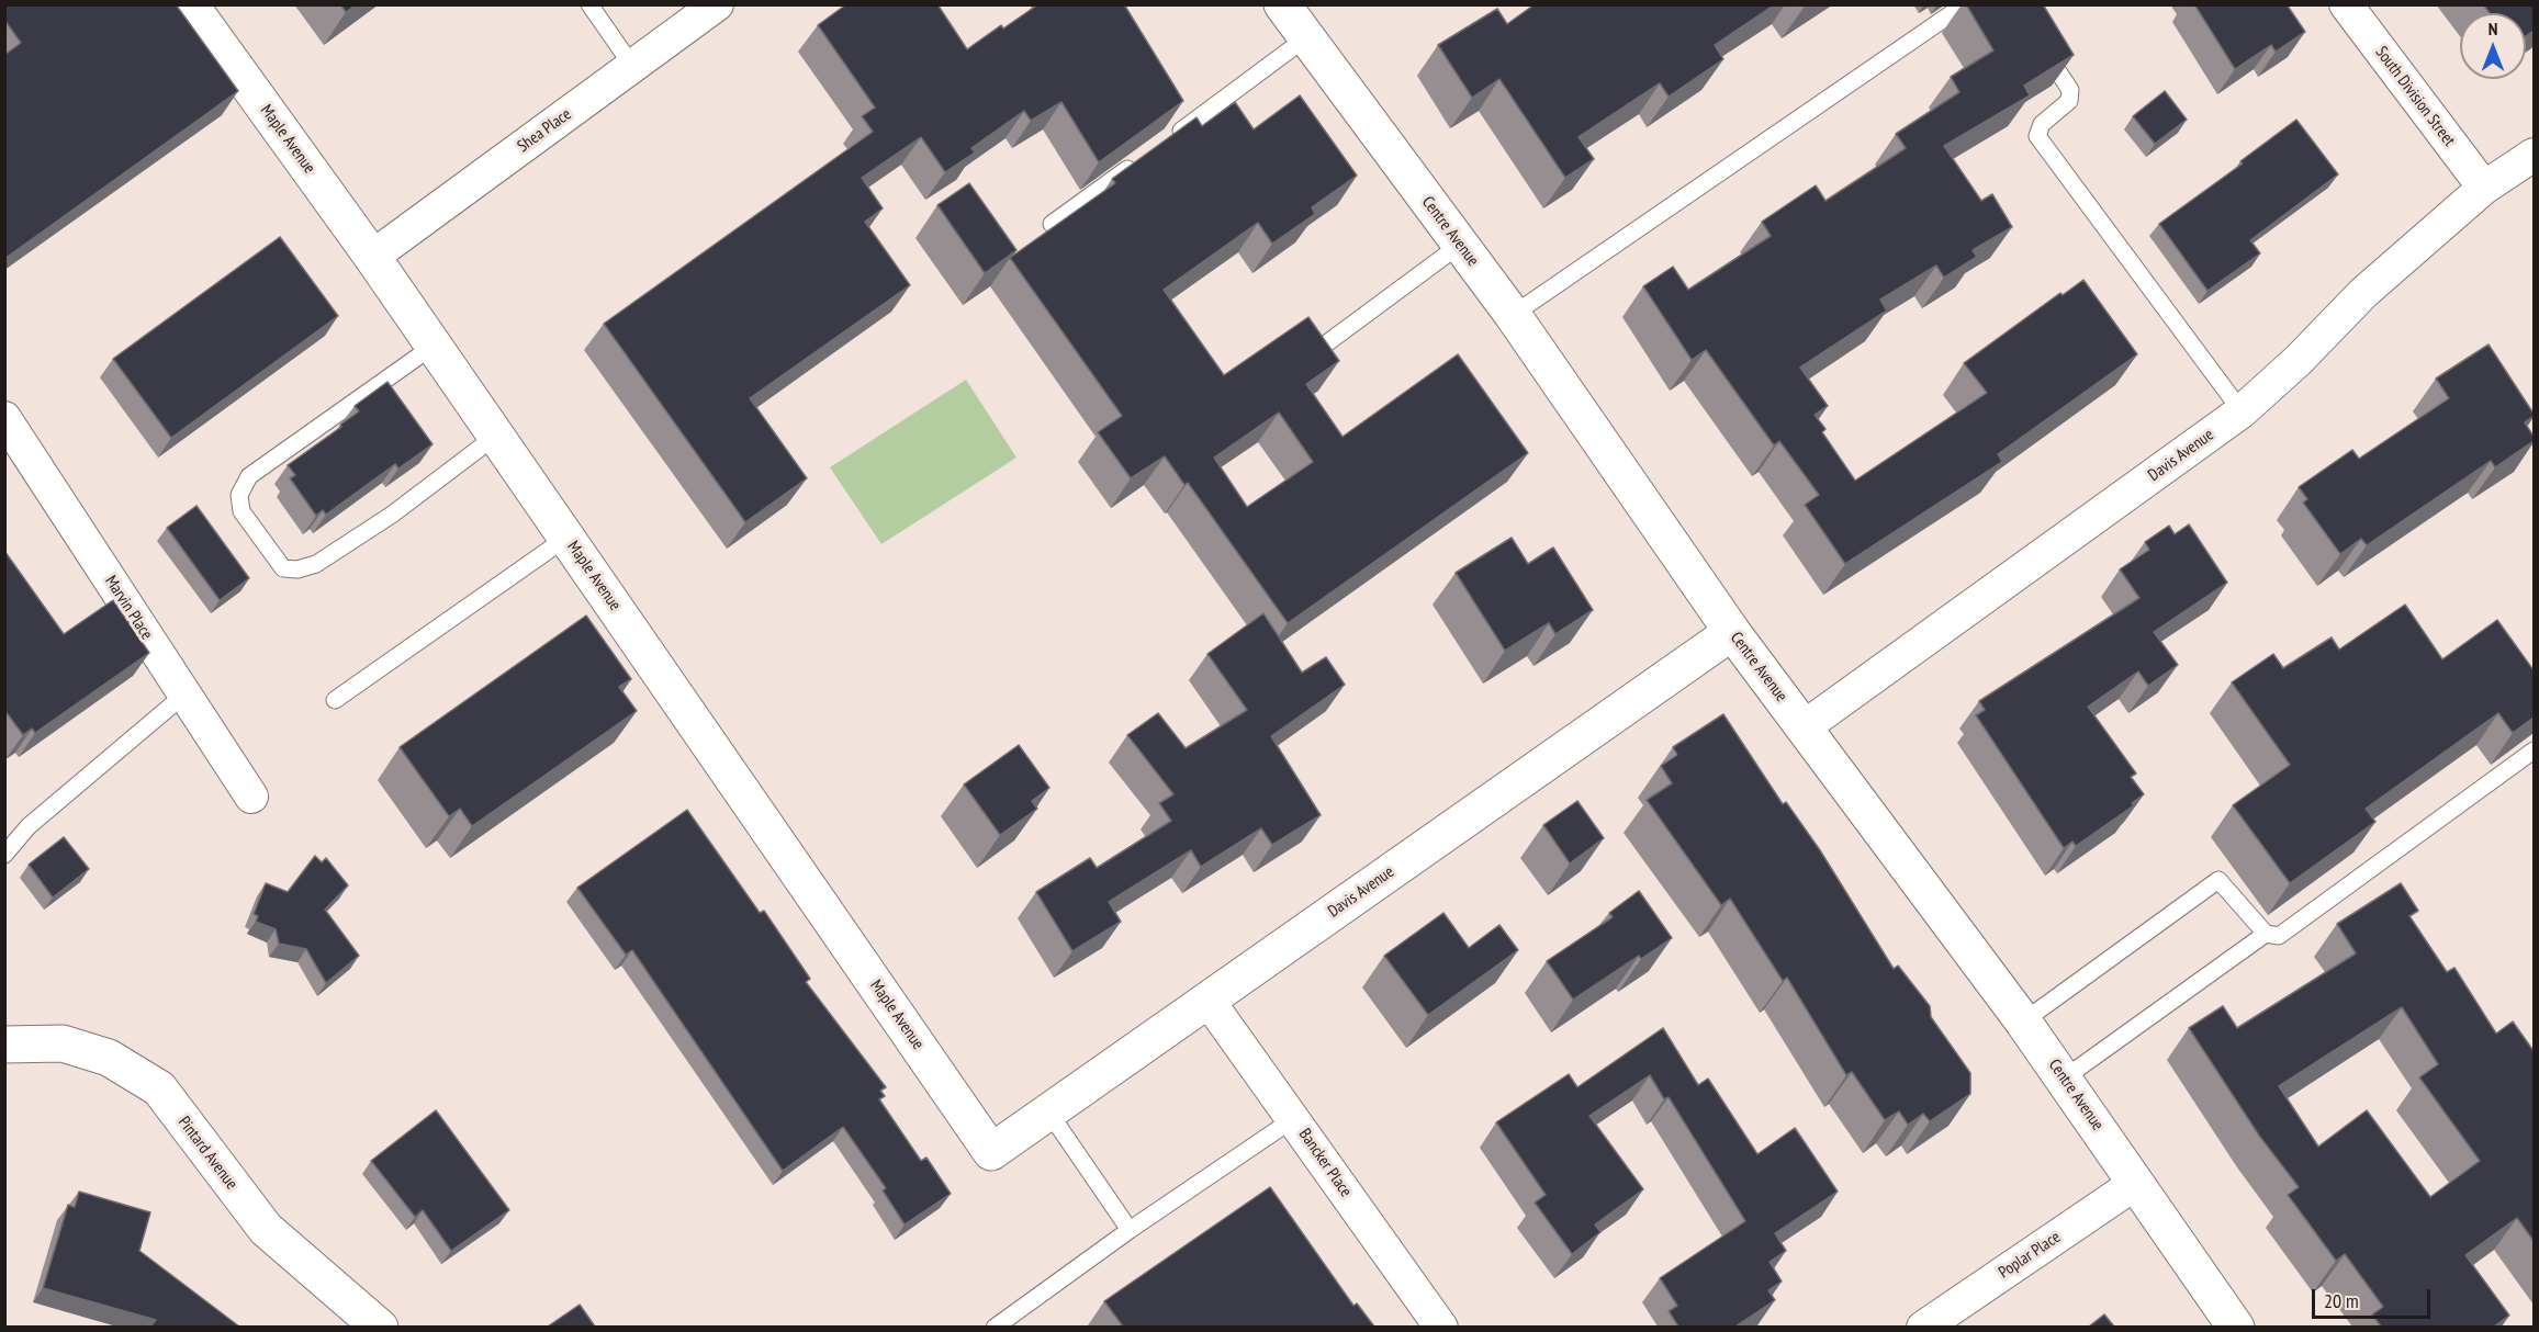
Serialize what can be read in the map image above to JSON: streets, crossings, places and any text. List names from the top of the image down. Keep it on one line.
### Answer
{"streets":{"street":["South Division Street","Shea Place","Maple Avenue","Centre Avenue","Davis Avenue","Marvin Place","Pintard Avenue","Bancker Place","Poplar Place"]},"crossings":[["South Division Street","Davis Avenue"],["Shea Place","Maple Avenue"],["Maple Avenue","Davis Avenue"],["Centre Avenue","Davis Avenue"],["Centre Avenue","Poplar Place"],["Davis Avenue","Bancker Place"]],"scale_bar":"20 m","north":"top"}
